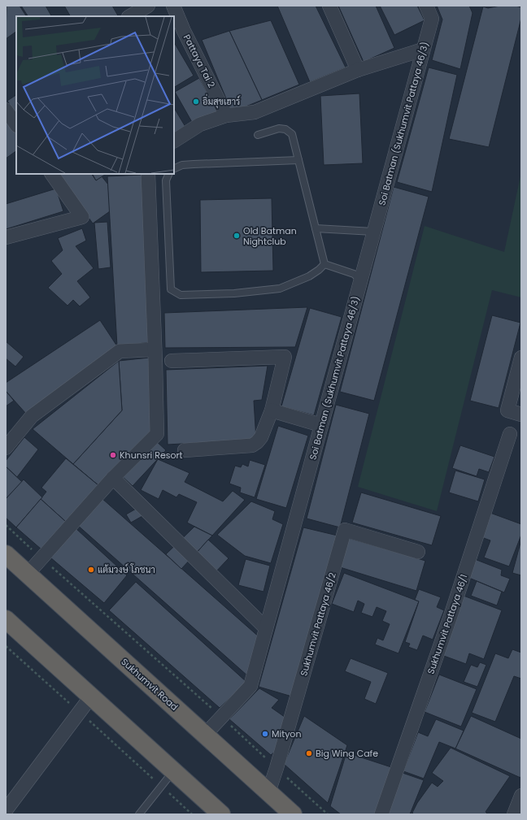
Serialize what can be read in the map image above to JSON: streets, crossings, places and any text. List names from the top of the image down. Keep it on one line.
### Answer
{"streets":{"highway":["Sukhumvit Road"],"street":["Pattaya Tai 2","Soi Batman (Sukhumvit Pattaya 46/3)","Sukhumvit Pattaya 46/2","Sukhumvit Pattaya 46/1"]},"crossings":[["Soi Batman (Sukhumvit Pattaya 46/3)","Sukhumvit Road"],["Sukhumvit Pattaya 46/2","Sukhumvit Road"]],"places":["อิ่มสุขเฮาร์","Old Batman Nightclub","Khunsri Resort","แต้มวงษ์ โภชนา","Mityon","Big Wing Cafe"]}
